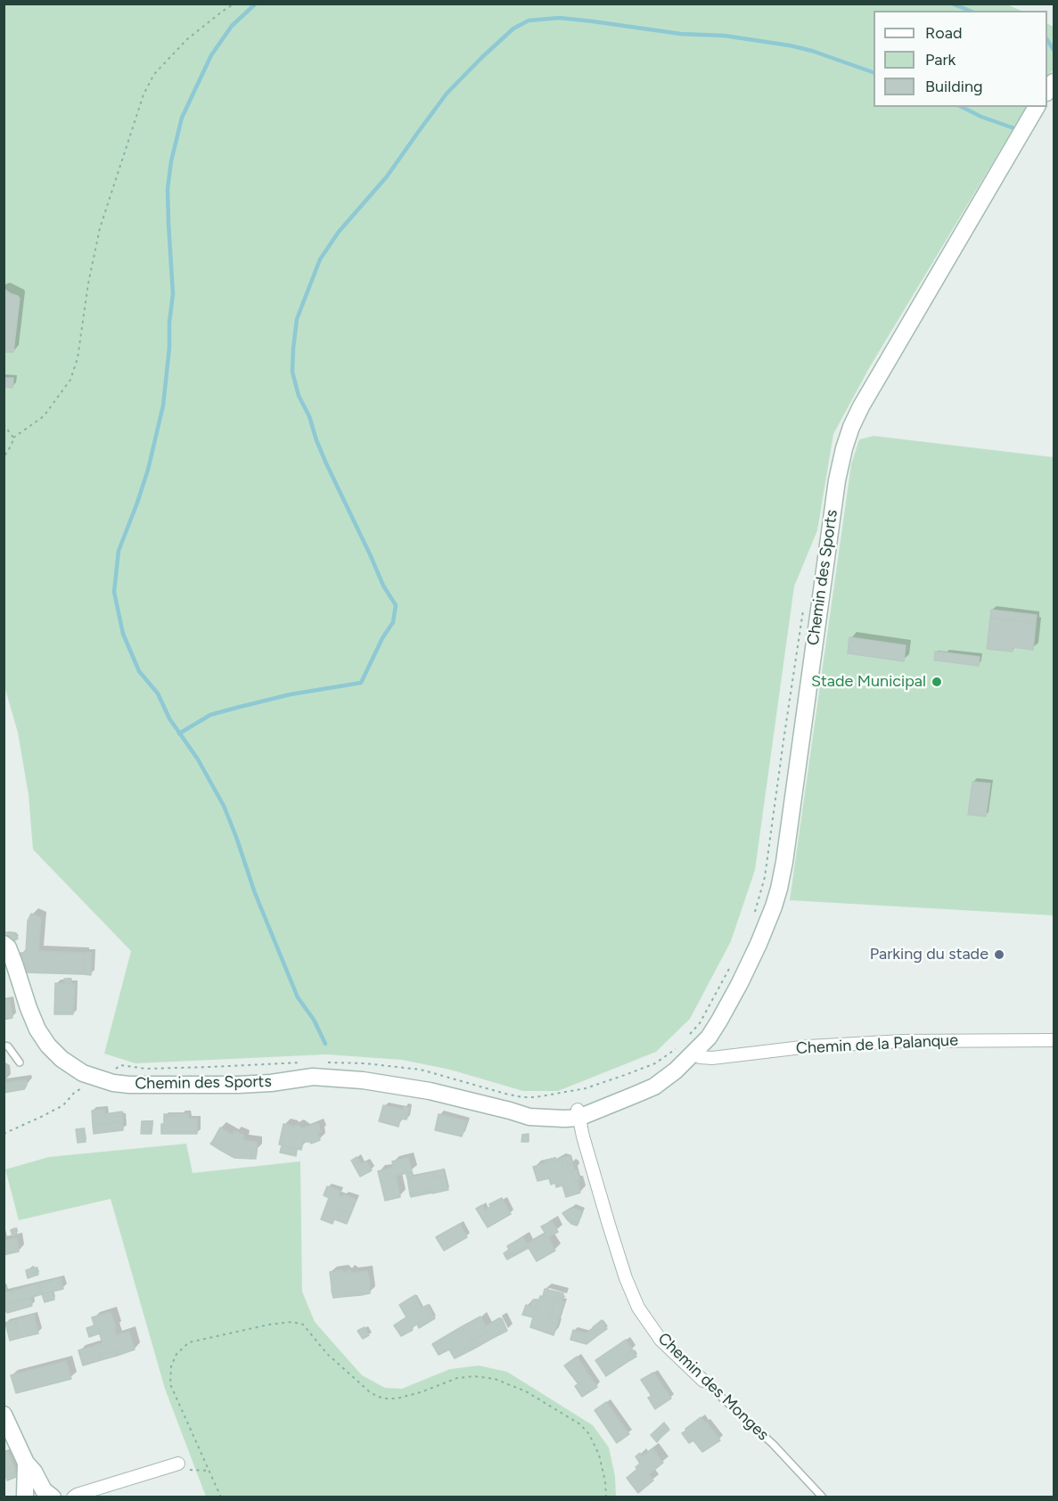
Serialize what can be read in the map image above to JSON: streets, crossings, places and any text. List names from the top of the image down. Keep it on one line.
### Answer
{"streets":{"street":["Chemin des Sports","Chemin de la Palanque","Chemin des Monges"]},"crossings":[["Chemin des Sports","Chemin des Monges"]],"places":["Stade Municipal","Parking du stade"],"legend":["Road","Park","Building"]}
